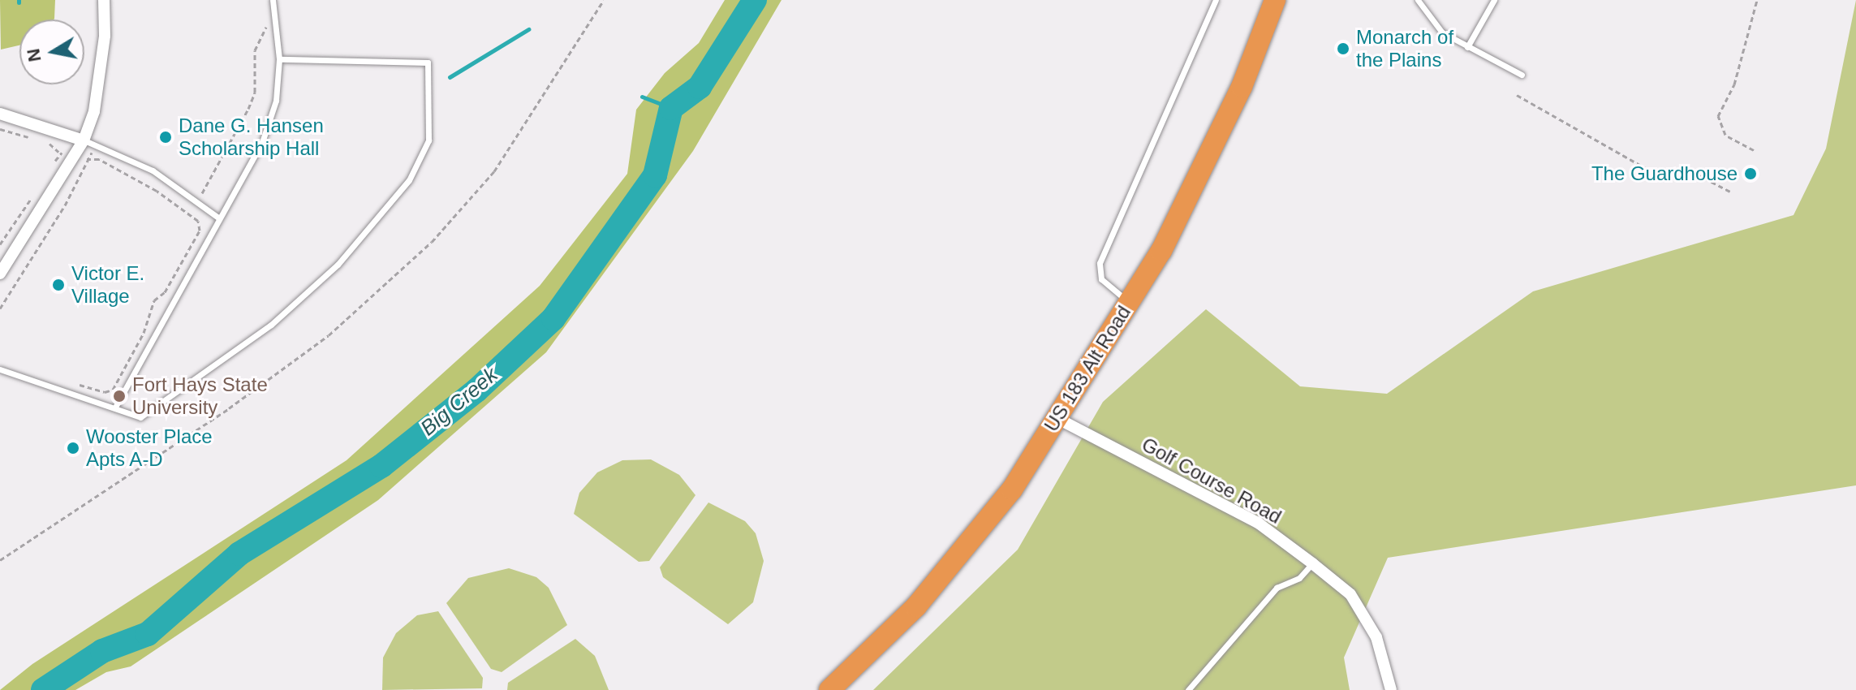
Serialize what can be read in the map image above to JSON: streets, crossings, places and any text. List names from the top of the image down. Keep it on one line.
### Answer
{"streets":{"highway":["US 183 Alt Road"],"street":["Golf Course Road"]},"crossings":[["US 183 Alt Road","Golf Course Road"]],"water":["Big Creek"],"places":["Monarch of the Plains","Dane G. Hansen Scholarship Hall","The Guardhouse","Victor E. Village","Fort Hays State University","Wooster Place Apts A-D"],"north":"left"}
